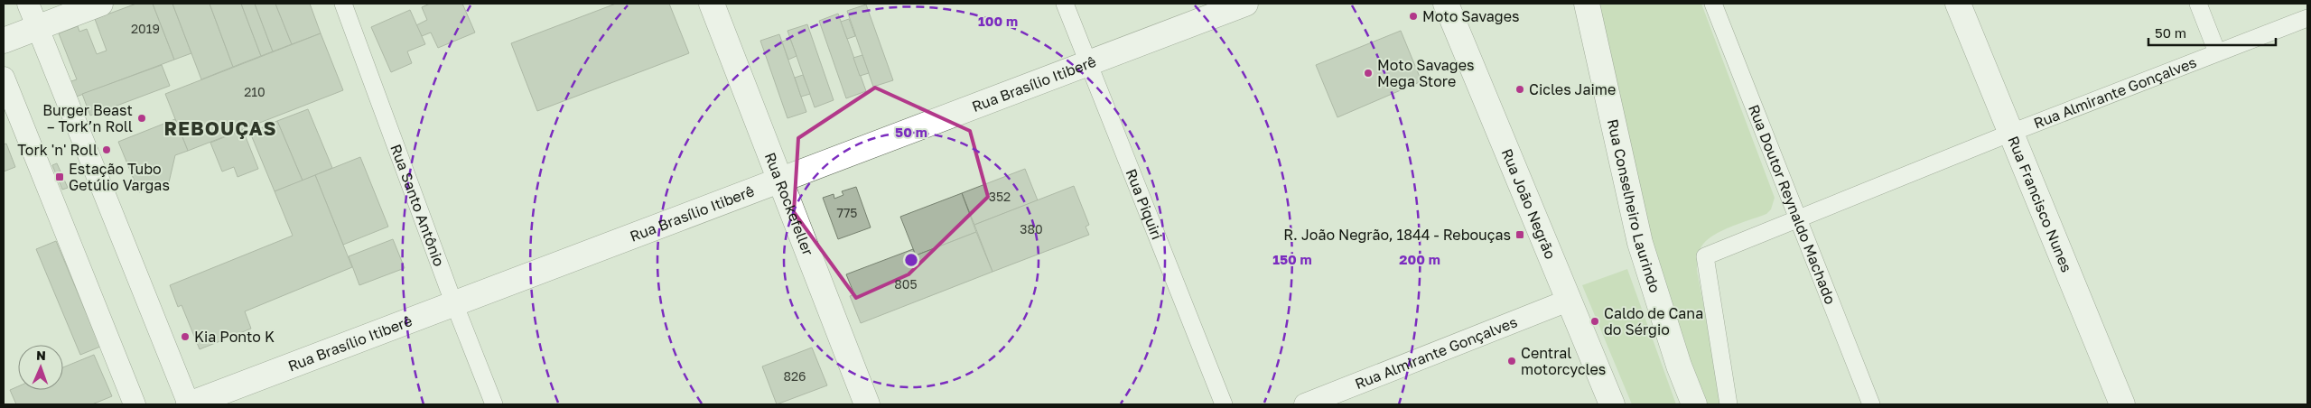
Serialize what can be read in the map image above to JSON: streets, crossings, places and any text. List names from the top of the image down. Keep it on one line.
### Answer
{"streets":{"main road":["Rua Brasílio Itiberê","Rua Rockefeller","Rua João Negrão","Rua Francisco Nunes","Rua Conselheiro Laurindo"],"street":["Rua Almirante Gonçalves","Rua Piquiri","Rua Doutor Reynaldo Machado","Rua Santo Antônio"]},"crossings":[["Rua Brasílio Itiberê","Rua Rockefeller"],["Rua Brasílio Itiberê","Rua Piquiri"],["Rua Brasílio Itiberê","Rua Santo Antônio"],["Rua Almirante Gonçalves","Rua João Negrão"],["Rua Almirante Gonçalves","Rua Doutor Reynaldo Machado"],["Rua Almirante Gonçalves","Rua Francisco Nunes"]],"districts":["REBOUÇAS"],"places":{"other":["Moto Savages","Moto Savages Mega Store","Cicles Jaime","Burger Beast – Tork’n Roll","Tork 'n' Roll","Caldo de Cana do Sérgio","Kia Ponto K","Central motorcycles"],"transit":["Estação Tubo Getúlio Vargas","R. João Negrão, 1844 - Rebouças"]},"house_numbers":["2019","210","352","775","380","805","826"],"scale_bar":"50 m","north":"top","rings":["100 m","50 m","150 m","200 m"]}
